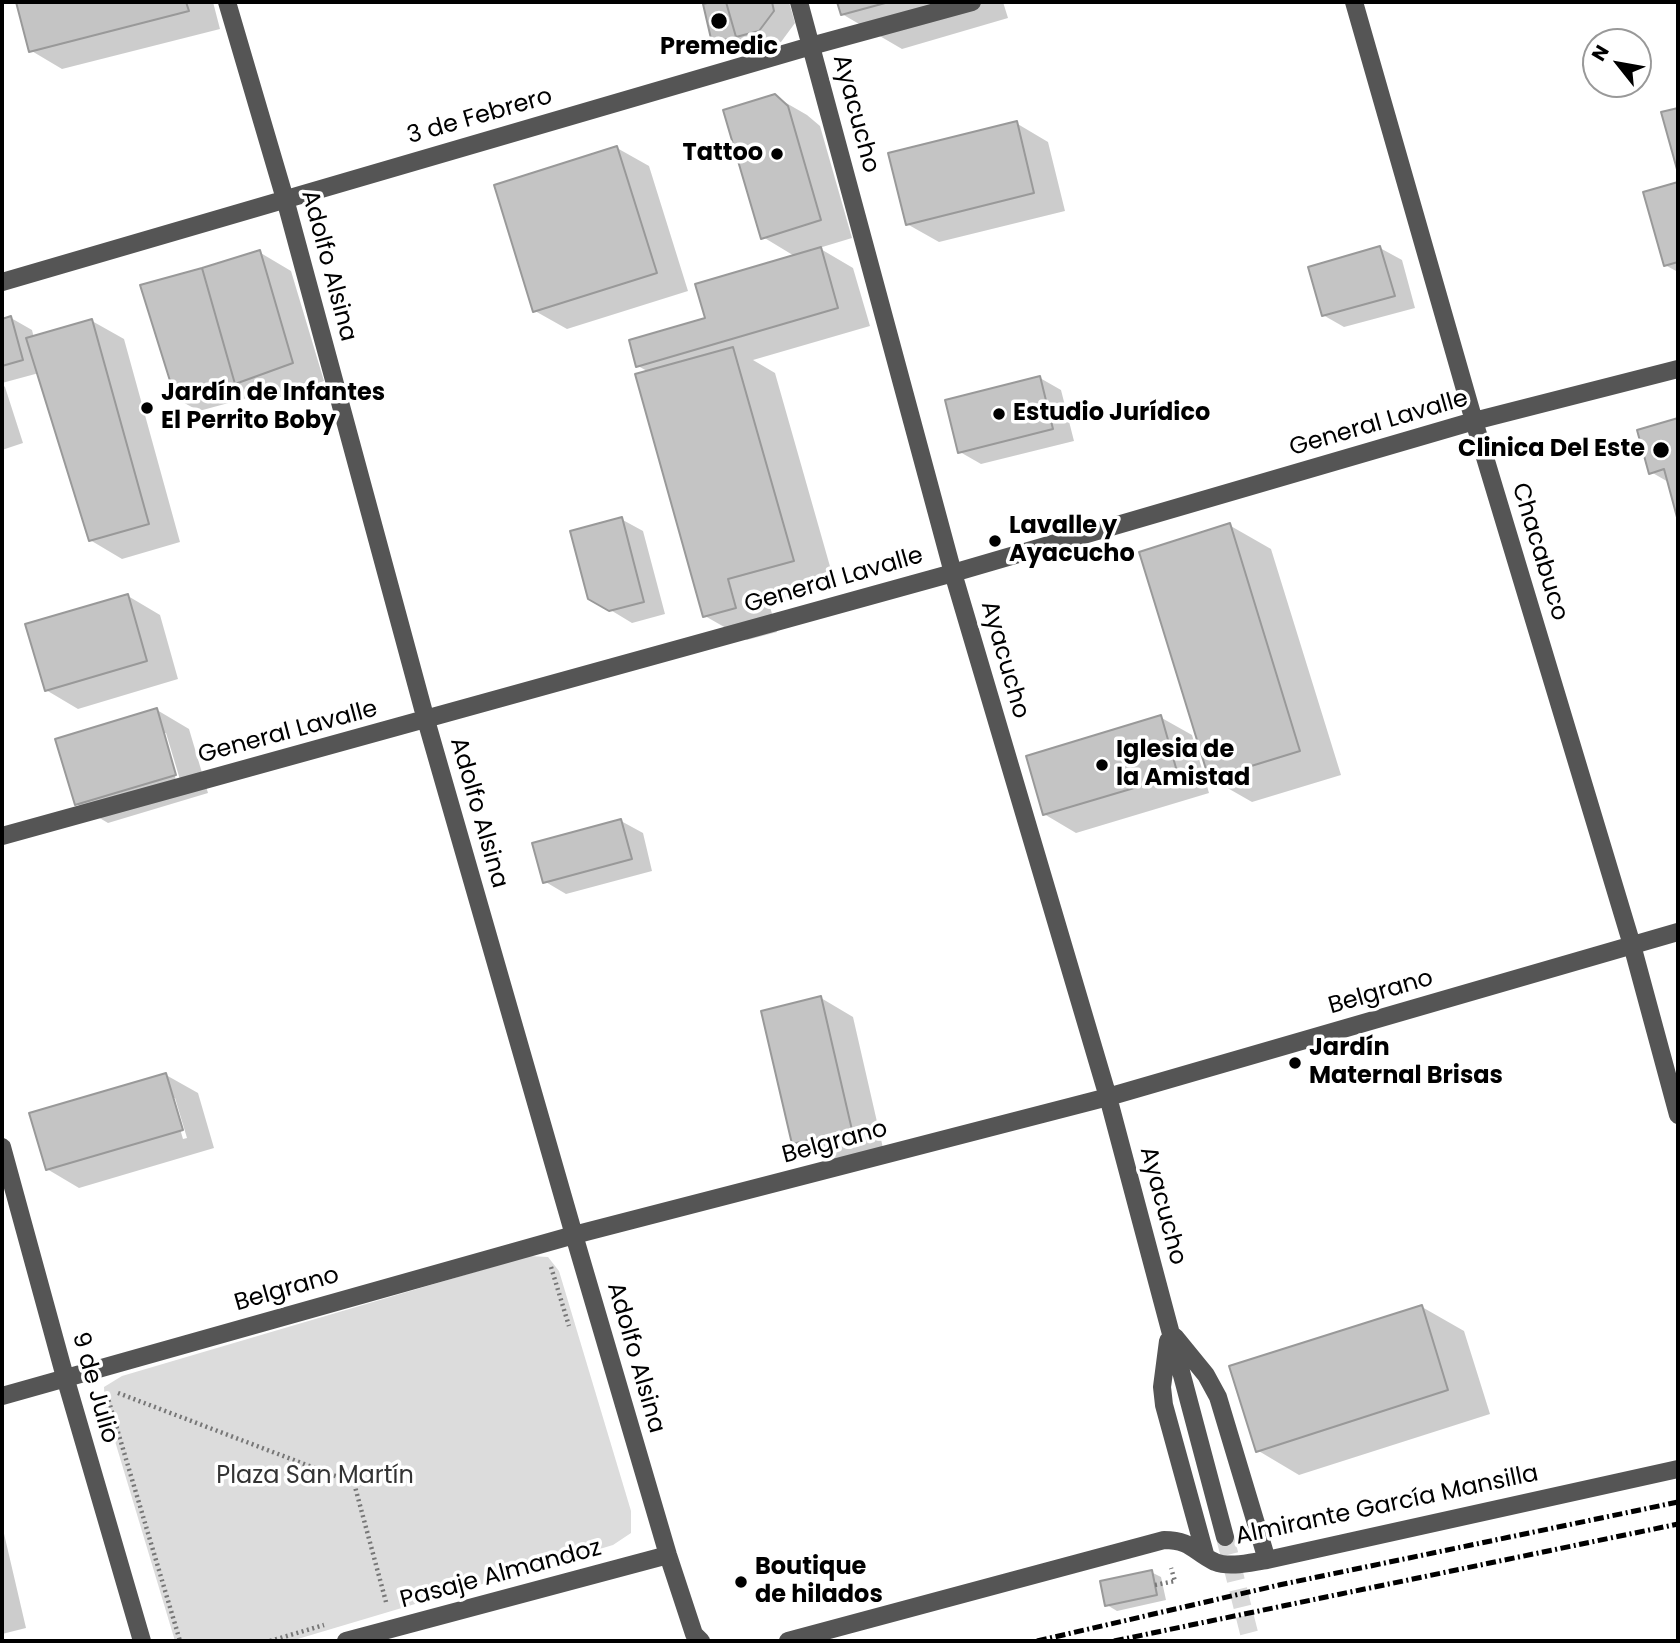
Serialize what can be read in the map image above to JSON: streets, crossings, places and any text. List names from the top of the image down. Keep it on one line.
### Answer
{"streets":{"street":["Ayacucho","3 de Febrero","Adolfo Alsina","General Lavalle","Chacabuco","Belgrano","9 de Julio","Almirante García Mansilla","Pasaje Almandoz"]},"crossings":[["Ayacucho","3 de Febrero"],["Ayacucho","General Lavalle"],["Ayacucho","Belgrano"],["Ayacucho","Almirante García Mansilla"],["3 de Febrero","Adolfo Alsina"],["Adolfo Alsina","General Lavalle"],["Adolfo Alsina","Belgrano"],["Adolfo Alsina","Pasaje Almandoz"],["General Lavalle","Chacabuco"],["Chacabuco","Belgrano"],["Belgrano","9 de Julio"]],"parks":["Plaza San Martín"],"places":["Premedic","Tattoo","Jardín de Infantes El Perrito Boby","Estudio Jurídico","Clinica Del Este","Lavalle y Ayacucho","Iglesia de la Amistad","Jardín Maternal Brisas","Boutique de hilados"],"north":"top left"}
